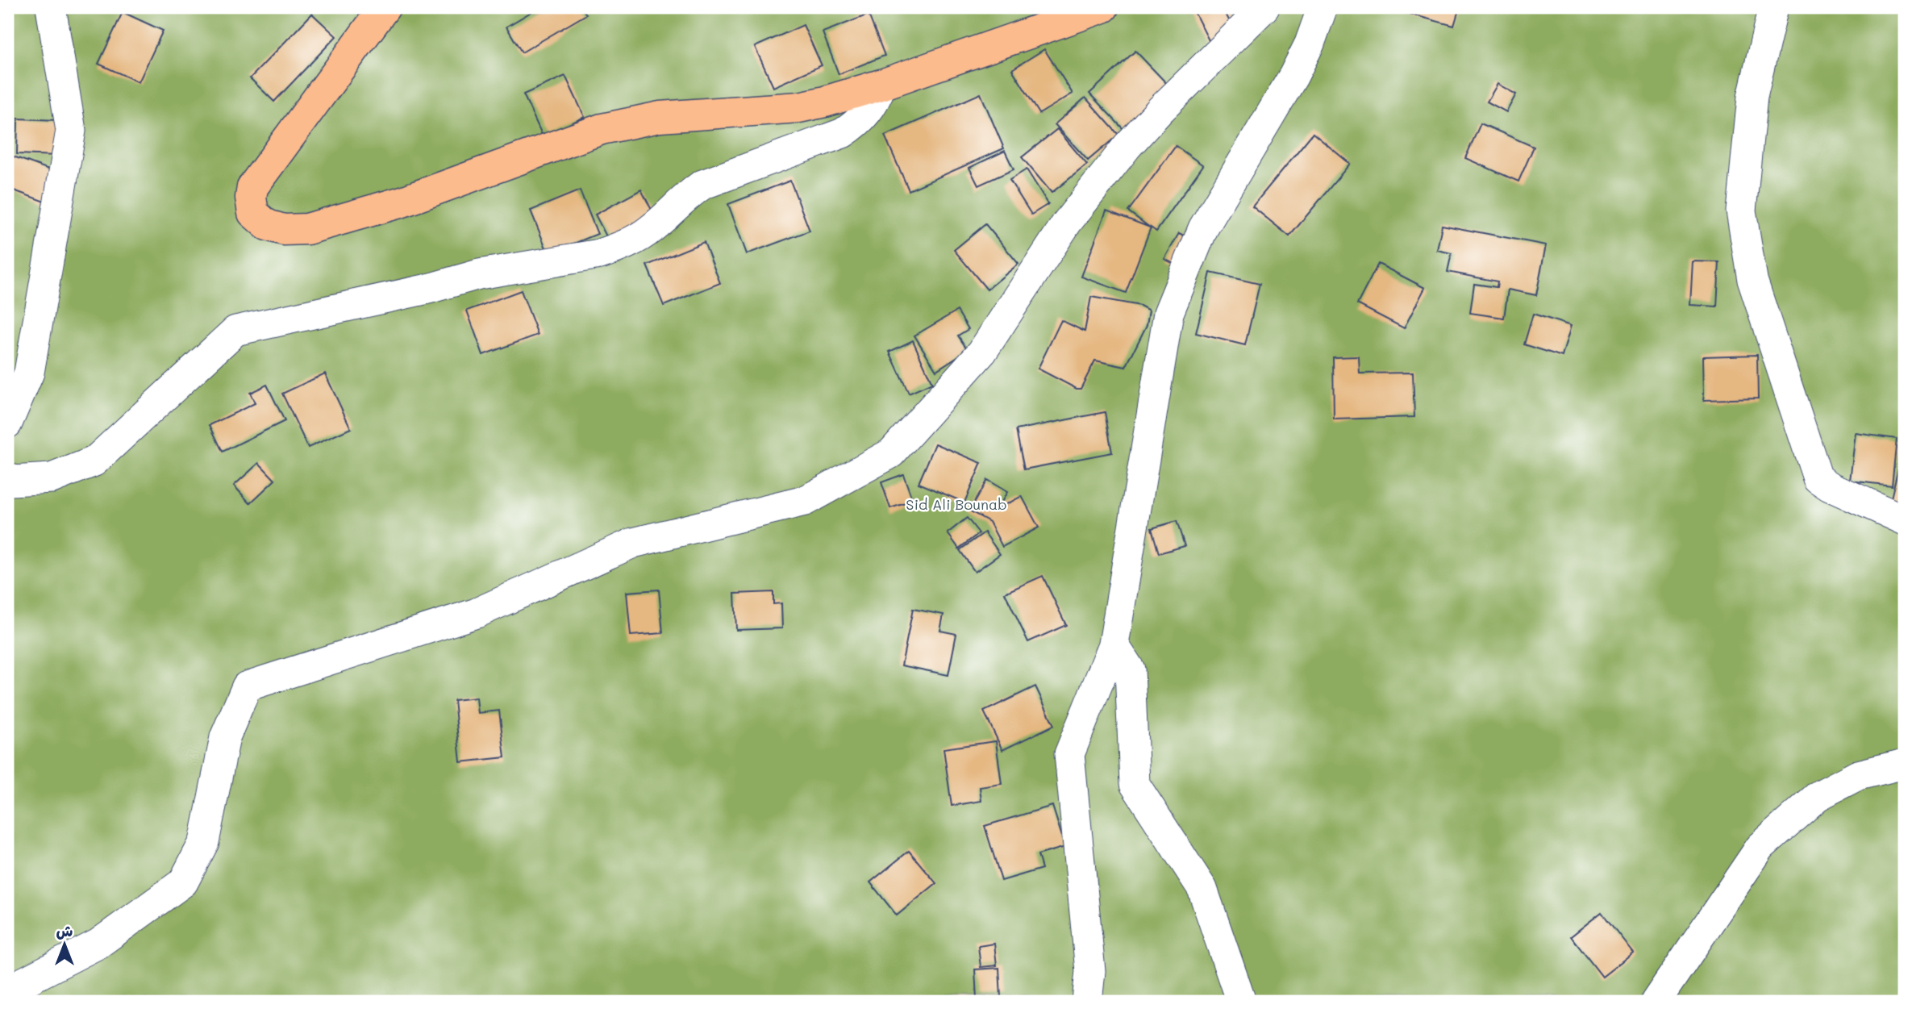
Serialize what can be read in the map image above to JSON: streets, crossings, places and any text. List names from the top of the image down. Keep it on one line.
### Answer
{"parks":["Sid Ali Bounab"],"north":"top"}
